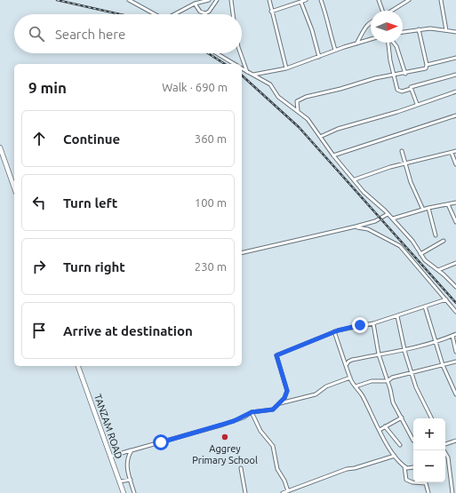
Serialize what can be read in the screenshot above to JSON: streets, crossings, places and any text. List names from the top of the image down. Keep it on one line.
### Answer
{"streets":{"highway":["TANZAM ROAD"]},"places":["Aggrey Primary School"],"north":"right","page":{"search":"Search here","heading":["9 min","Walk · 690 m"],"list":[["Continue","360 m"],["Turn left","100 m"],["Turn right","230 m"],"Arrive at destination"],"map_buttons":["+","−"]}}
